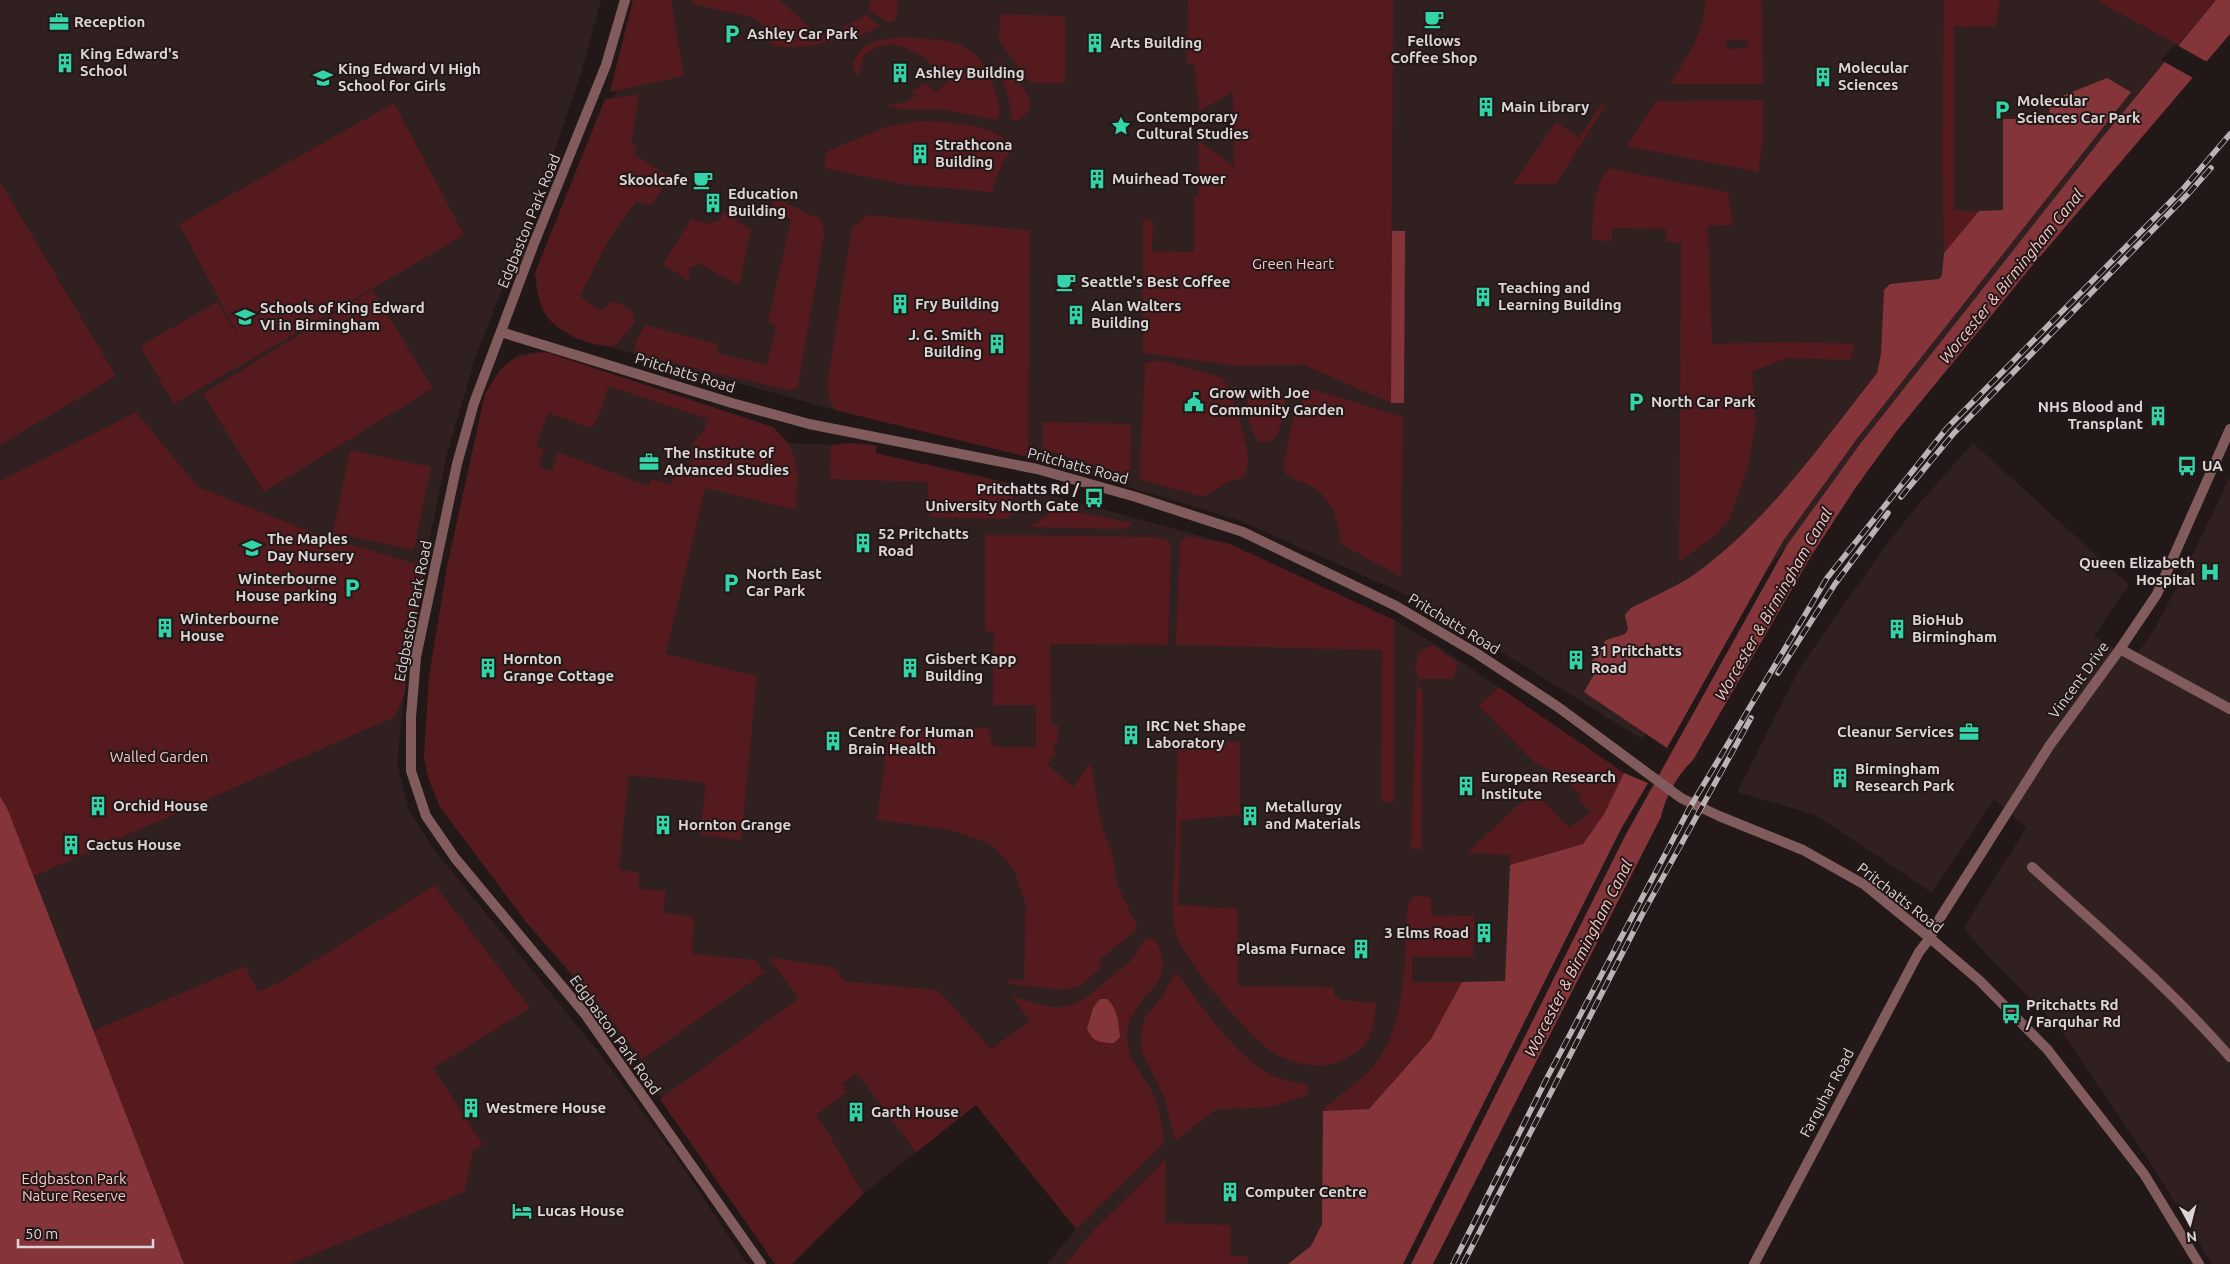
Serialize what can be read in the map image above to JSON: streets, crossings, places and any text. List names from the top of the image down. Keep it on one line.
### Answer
{"streets":{"street":["Edgbaston Park Road","Pritchatts Road","Vincent Drive","Farquhar Road"]},"crossings":[["Edgbaston Park Road","Pritchatts Road"],["Pritchatts Road","Vincent Drive"],["Pritchatts Road","Farquhar Road"],["Vincent Drive","Farquhar Road"]],"water":["Worcester & Birmingham Canal"],"parks":["Green Heart","Walled Garden","Edgbaston Park Nature Reserve"],"places":{"cafe":["Fellows Coffee Shop","Skoolcafe","Seattle's Best Coffee"],"office":["Reception","The Institute of Advanced Studies","Cleanur Services"],"parking":["Ashley Car Park","Molecular Sciences Car Park","North Car Park","North East Car Park","Winterbourne House parking"],"building":["Arts Building","King Edward's School","Ashley Building","Molecular Sciences","Main Library","Strathcona Building","Muirhead Tower","Education Building","Teaching and Learning Building","Fry Building","Alan Walters Building","J. G. Smith Building","NHS Blood and Transplant","52 Pritchatts Road","Winterbourne House","BioHub Birmingham","31 Pritchatts Road","Hornton Grange Cottage","Gisbert Kapp Building","IRC Net Shape Laboratory","Centre for Human Brain Health","Birmingham Research Park","European Research Institute","Orchid House","Metallurgy and Materials","Hornton Grange","Cactus House","3 Elms Road","Plasma Furnace","Westmere House","Garth House","Computer Centre"],"school or university":["King Edward VI High School for Girls","Schools of King Edward VI in Birmingham","The Maples Day Nursery"],"place":["Contemporary Cultural Studies"],"public building":["Grow with Joe Community Garden"],"bus stop":["UA","Pritchatts Rd / University North Gate","Pritchatts Rd / Farquhar Rd"],"hospital":["Queen Elizabeth Hospital"],"hotel":["Lucas House"]},"scale_bar":"50 m","north":"bottom"}
